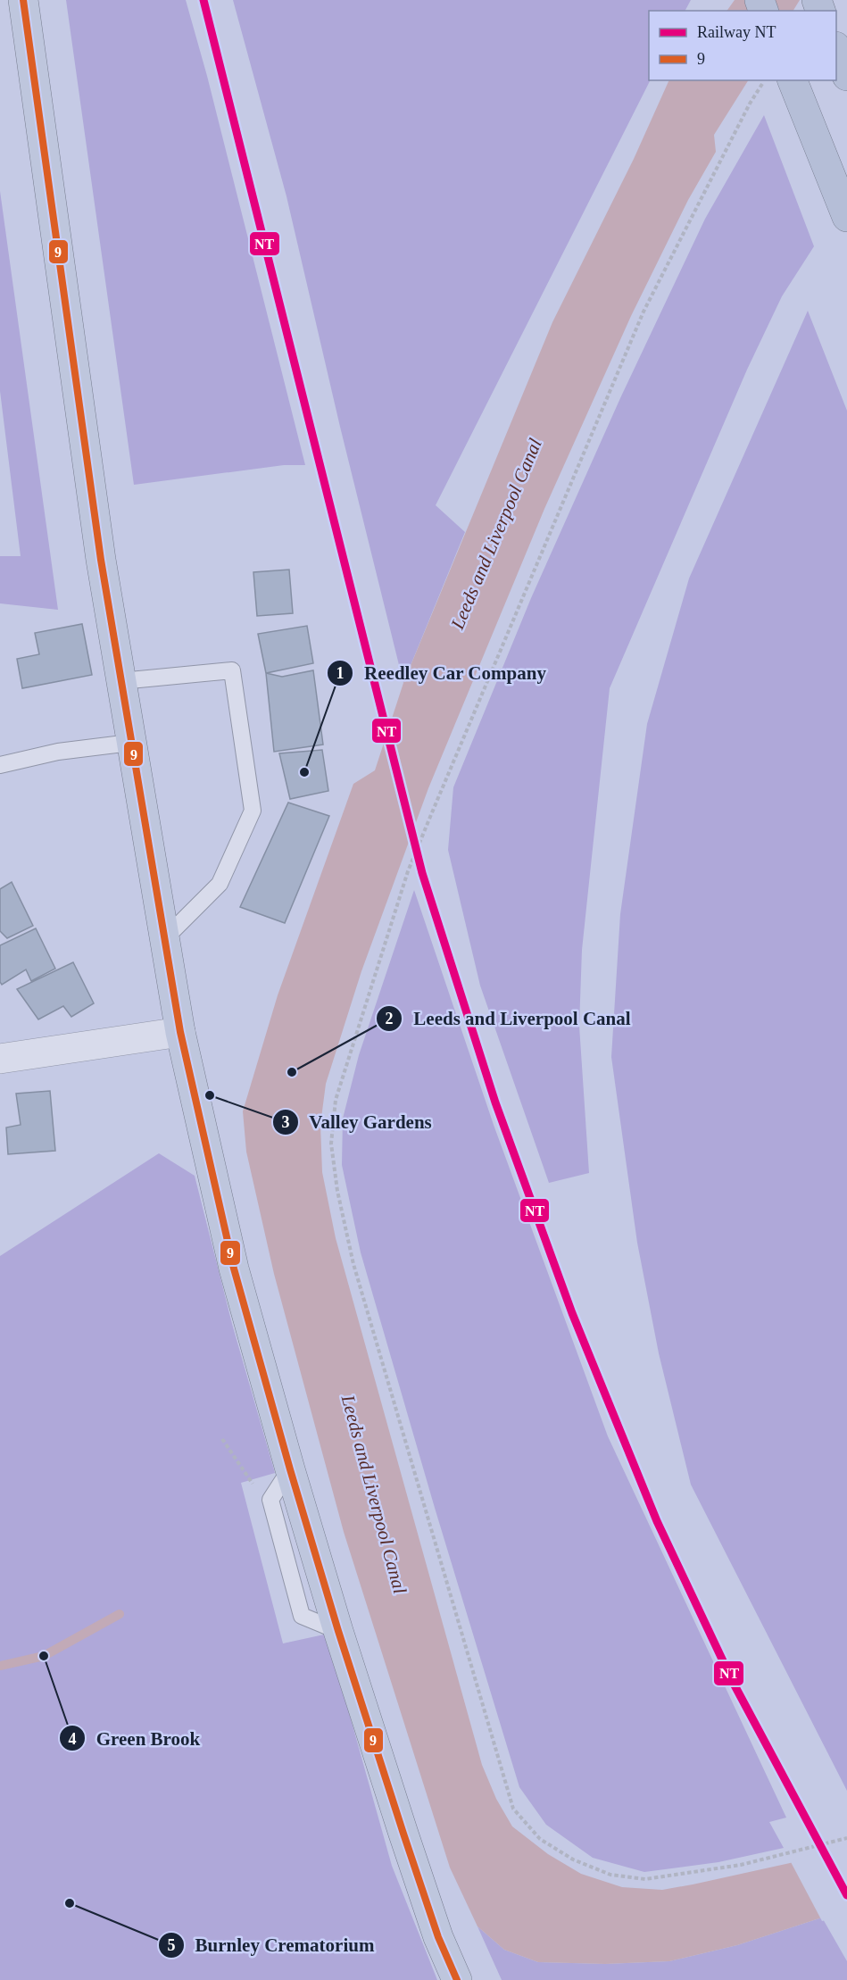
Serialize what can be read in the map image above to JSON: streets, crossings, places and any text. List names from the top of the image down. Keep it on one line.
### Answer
{"water":["Leeds and Liverpool Canal"],"places":["Reedley Car Company","Leeds and Liverpool Canal","Valley Gardens","Green Brook","Burnley Crematorium"],"lines":["rail line NT","transit line 9"],"legend":["Railway NT","9"]}
